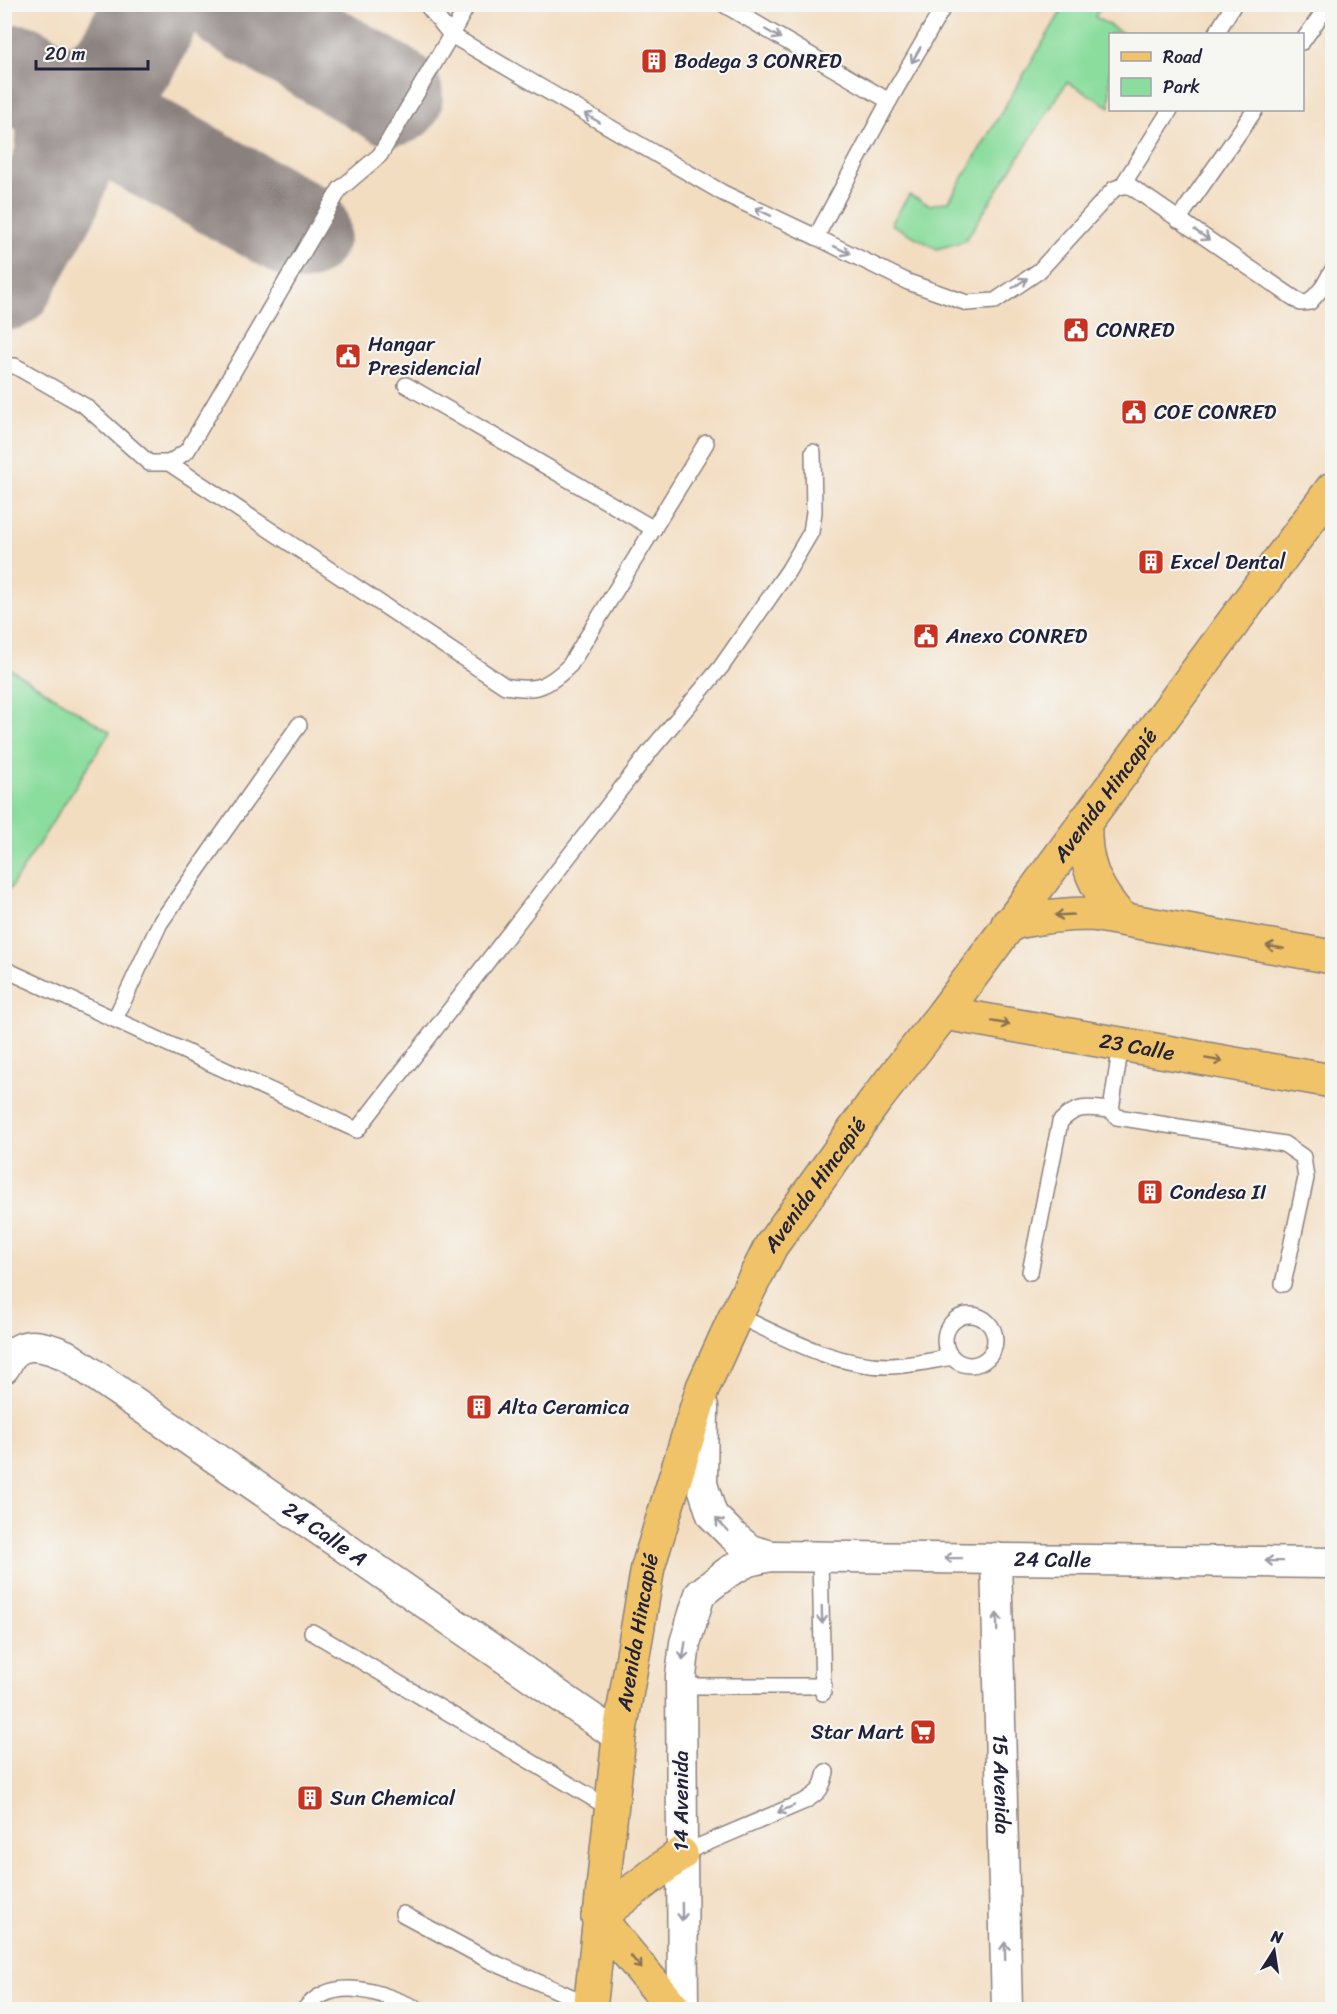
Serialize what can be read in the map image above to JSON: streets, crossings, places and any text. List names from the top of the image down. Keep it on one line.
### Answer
{"streets":{"main road":["Avenida Hincapié","23 Calle"],"street":["24 Calle A","24 Calle","15 Avenida","14 Avenida"]},"crossings":[["Avenida Hincapié","23 Calle"],["Avenida Hincapié","24 Calle A"],["Avenida Hincapié","24 Calle"],["24 Calle","15 Avenida"],["24 Calle","14 Avenida"]],"one_way":["24 Calle","15 Avenida","14 Avenida"],"places":{"building":["Bodega 3 CONRED","Excel Dental","Condesa II","Alta Ceramica","Sun Chemical"],"public building":["CONRED","Hangar Presidencial","COE CONRED","Anexo CONRED"],"supermarket":["Star Mart"]},"legend":["Road","Park"],"scale_bar":"20 m","north":"top"}
